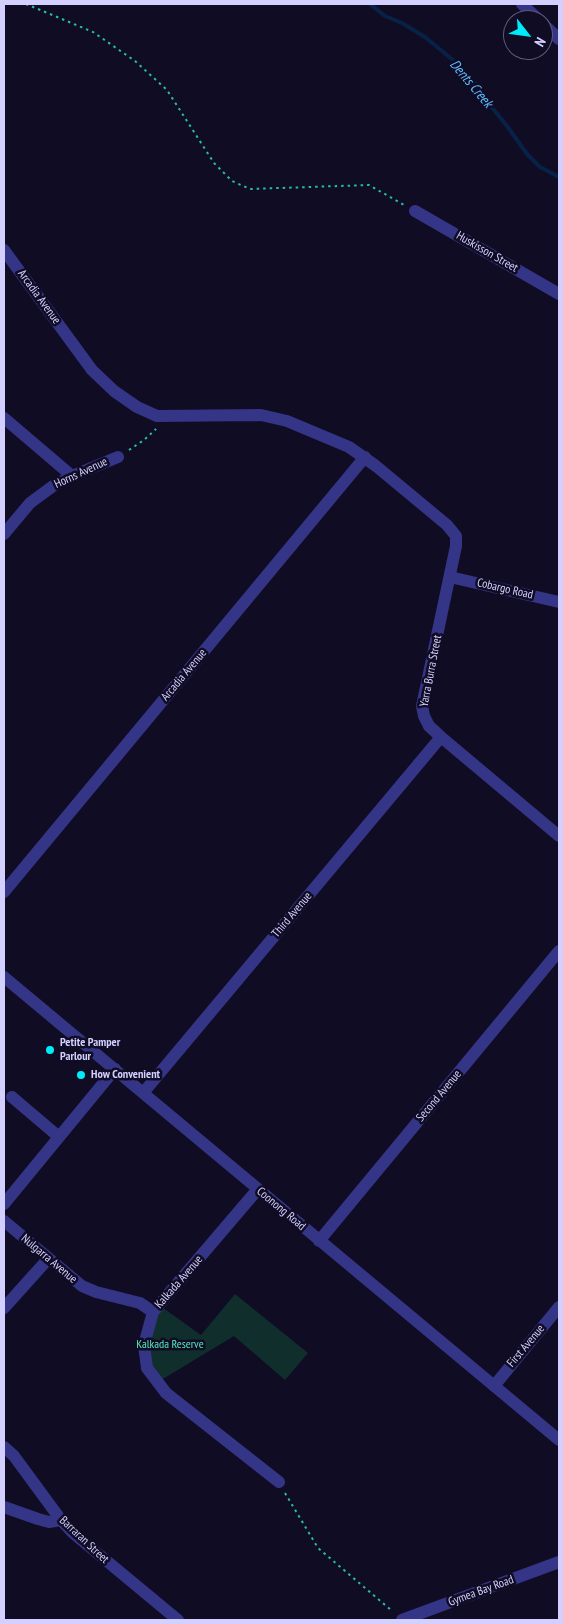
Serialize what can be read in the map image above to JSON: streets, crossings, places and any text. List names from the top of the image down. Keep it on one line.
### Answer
{"streets":{"street":["Huskisson Street","Arcadia Avenue","Horns Avenue","Cobargo Road","Yarra Burra Street","Third Avenue","Second Avenue","Coonong Road","Nulgarra Avenue","Kalkada Avenue","First Avenue","Barraran Street","Gymea Bay Road"]},"crossings":[["Arcadia Avenue","Yarra Burra Street"],["Cobargo Road","Yarra Burra Street"],["Yarra Burra Street","Third Avenue"],["Third Avenue","Coonong Road"],["Second Avenue","Coonong Road"],["Coonong Road","Kalkada Avenue"],["Coonong Road","First Avenue"],["Nulgarra Avenue","Kalkada Avenue"]],"water":["Dents Creek"],"parks":["Kalkada Reserve"],"places":["Petite Pamper Parlour","How Convenient"],"north":"bottom right"}
